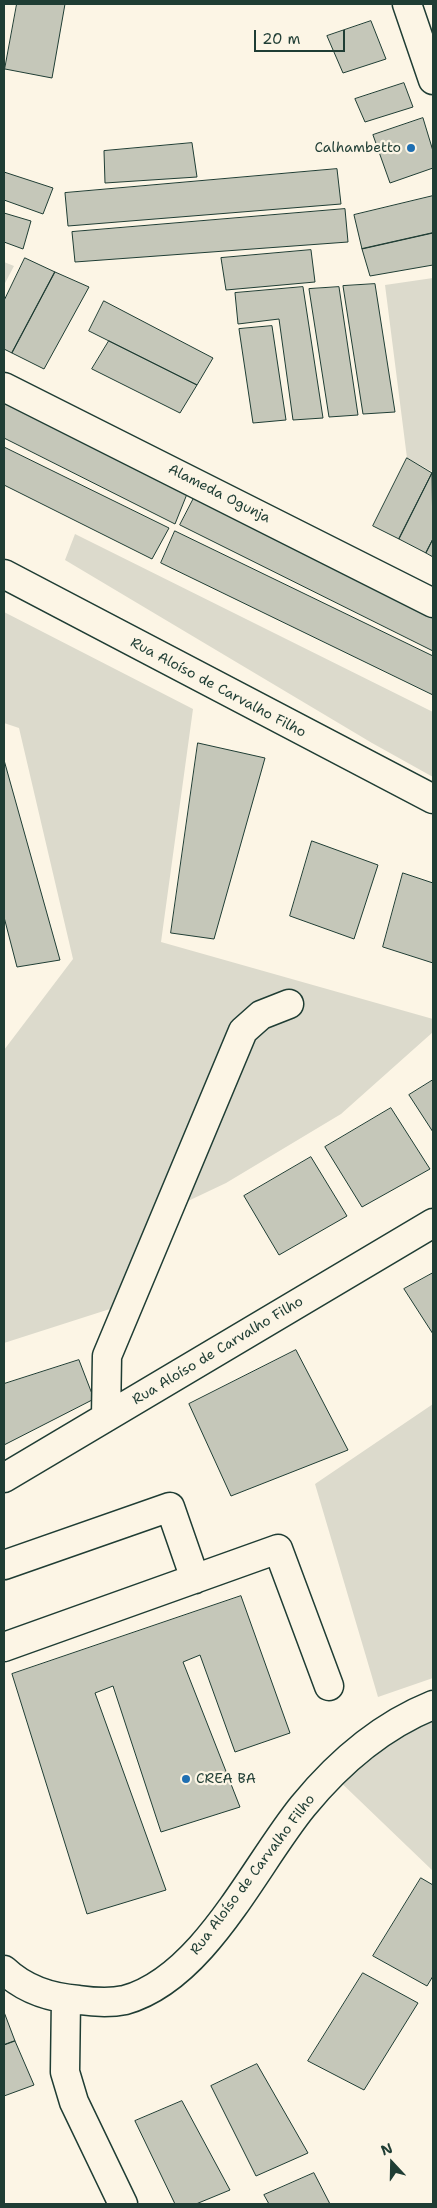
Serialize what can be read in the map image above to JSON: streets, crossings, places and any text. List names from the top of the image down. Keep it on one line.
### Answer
{"streets":{"street":["Alameda Ogunja","Rua Aloíso de Carvalho Filho"]},"places":["Calhambetto","CREA BA"],"scale_bar":"20 m","north":"top"}
